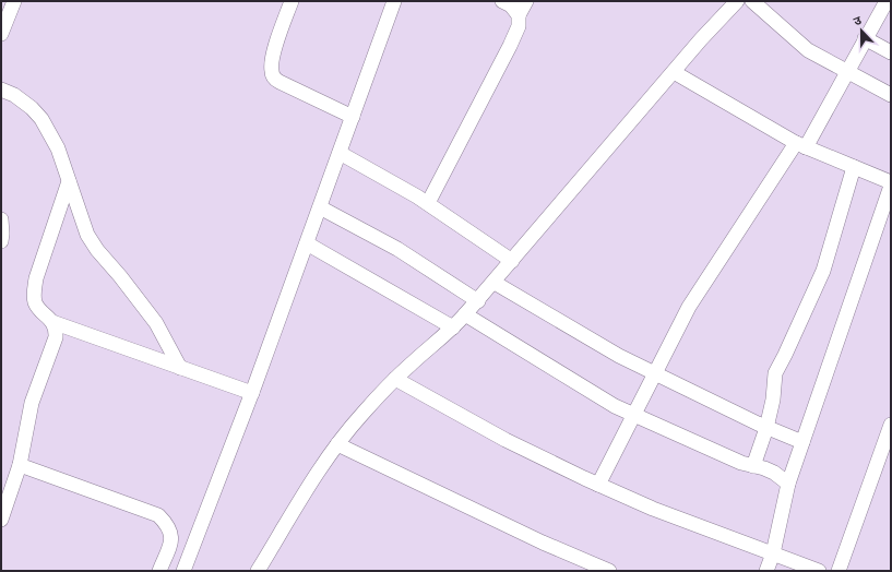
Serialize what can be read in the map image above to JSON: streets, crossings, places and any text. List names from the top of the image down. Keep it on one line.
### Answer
{"north":"top"}
